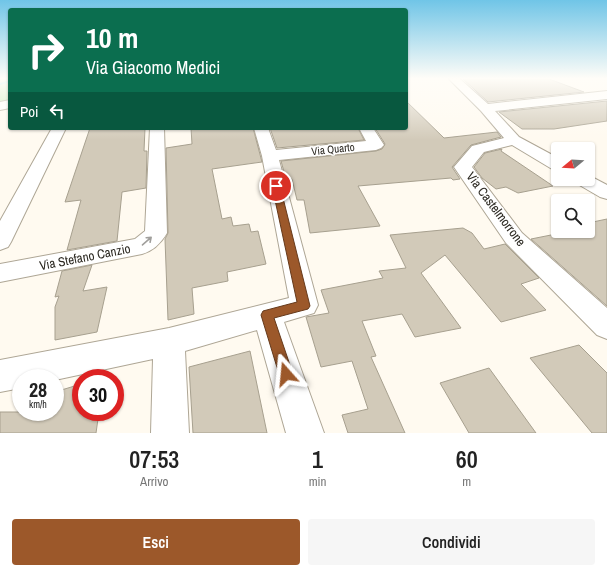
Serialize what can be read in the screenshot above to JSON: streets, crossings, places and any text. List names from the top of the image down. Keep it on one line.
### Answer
{"streets":{"street":["Via Quarto","Via Castelmorrone","Via Stefano Canzio"]},"north":"left","page":{"turn":["10 m","Via Giacomo Medici"],"then":"Poi","speed":"28 km/h","limit":"30","eta":["07:53","Arrivo","1","min","60","m"],"buttons":["Esci","Condividi"]}}
